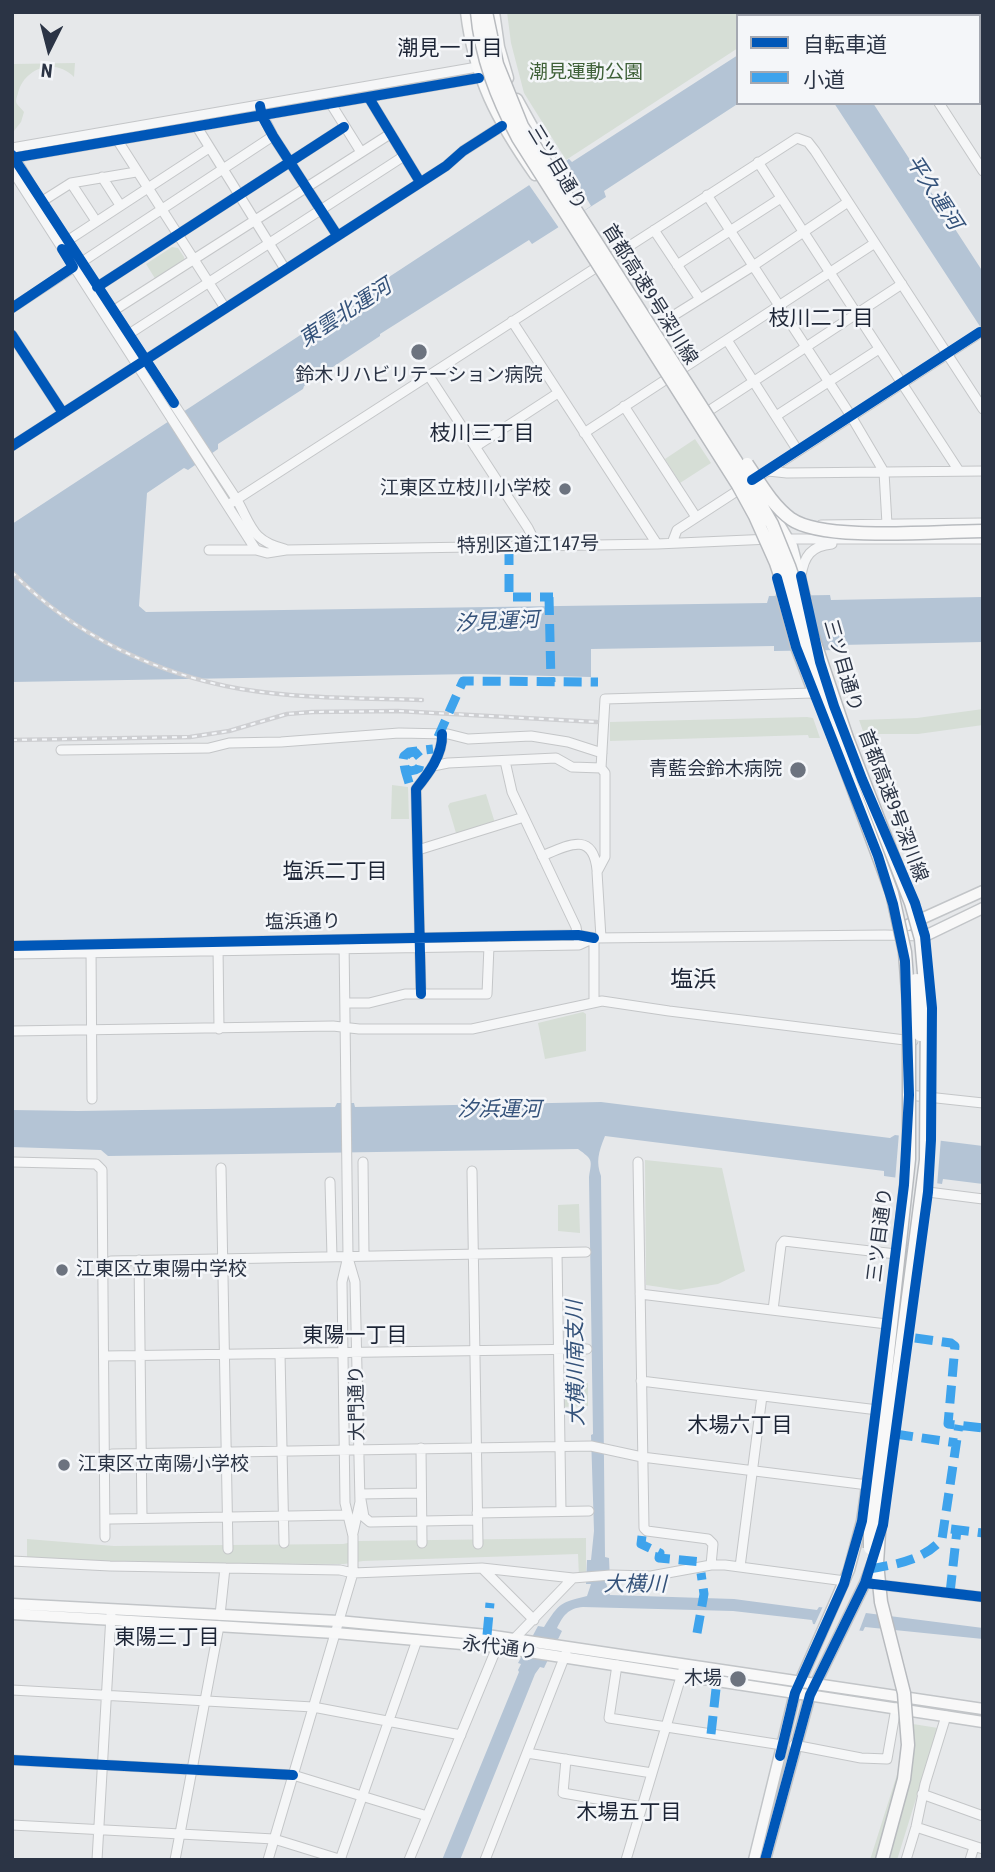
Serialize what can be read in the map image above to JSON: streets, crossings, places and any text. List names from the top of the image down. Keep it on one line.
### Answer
{"streets":{"highway":["首都高速9号深川線"],"main road":["三ツ目通り","永代通り"],"street":["特別区道江147号","塩浜通り","大門通り"]},"crossings":[["三ツ目通り","特別区道江147号"],["三ツ目通り","塩浜通り"],["三ツ目通り","永代通り"],["大門通り","永代通り"]],"districts":["潮見一丁目","枝川二丁目","枝川三丁目","塩浜二丁目","塩浜","東陽一丁目","木場六丁目","東陽三丁目","木場五丁目"],"water":["平久運河","東雲北運河","汐見運河","汐浜運河","大横川南支川","大横川"],"parks":["潮見運動公園"],"places":["鈴木リハビリテーション病院","江東区立枝川小学校","青藍会鈴木病院","江東区立東陽中学校","江東区立南陽小学校","木場"],"legend":["自転車道","小道"],"north":"bottom"}
